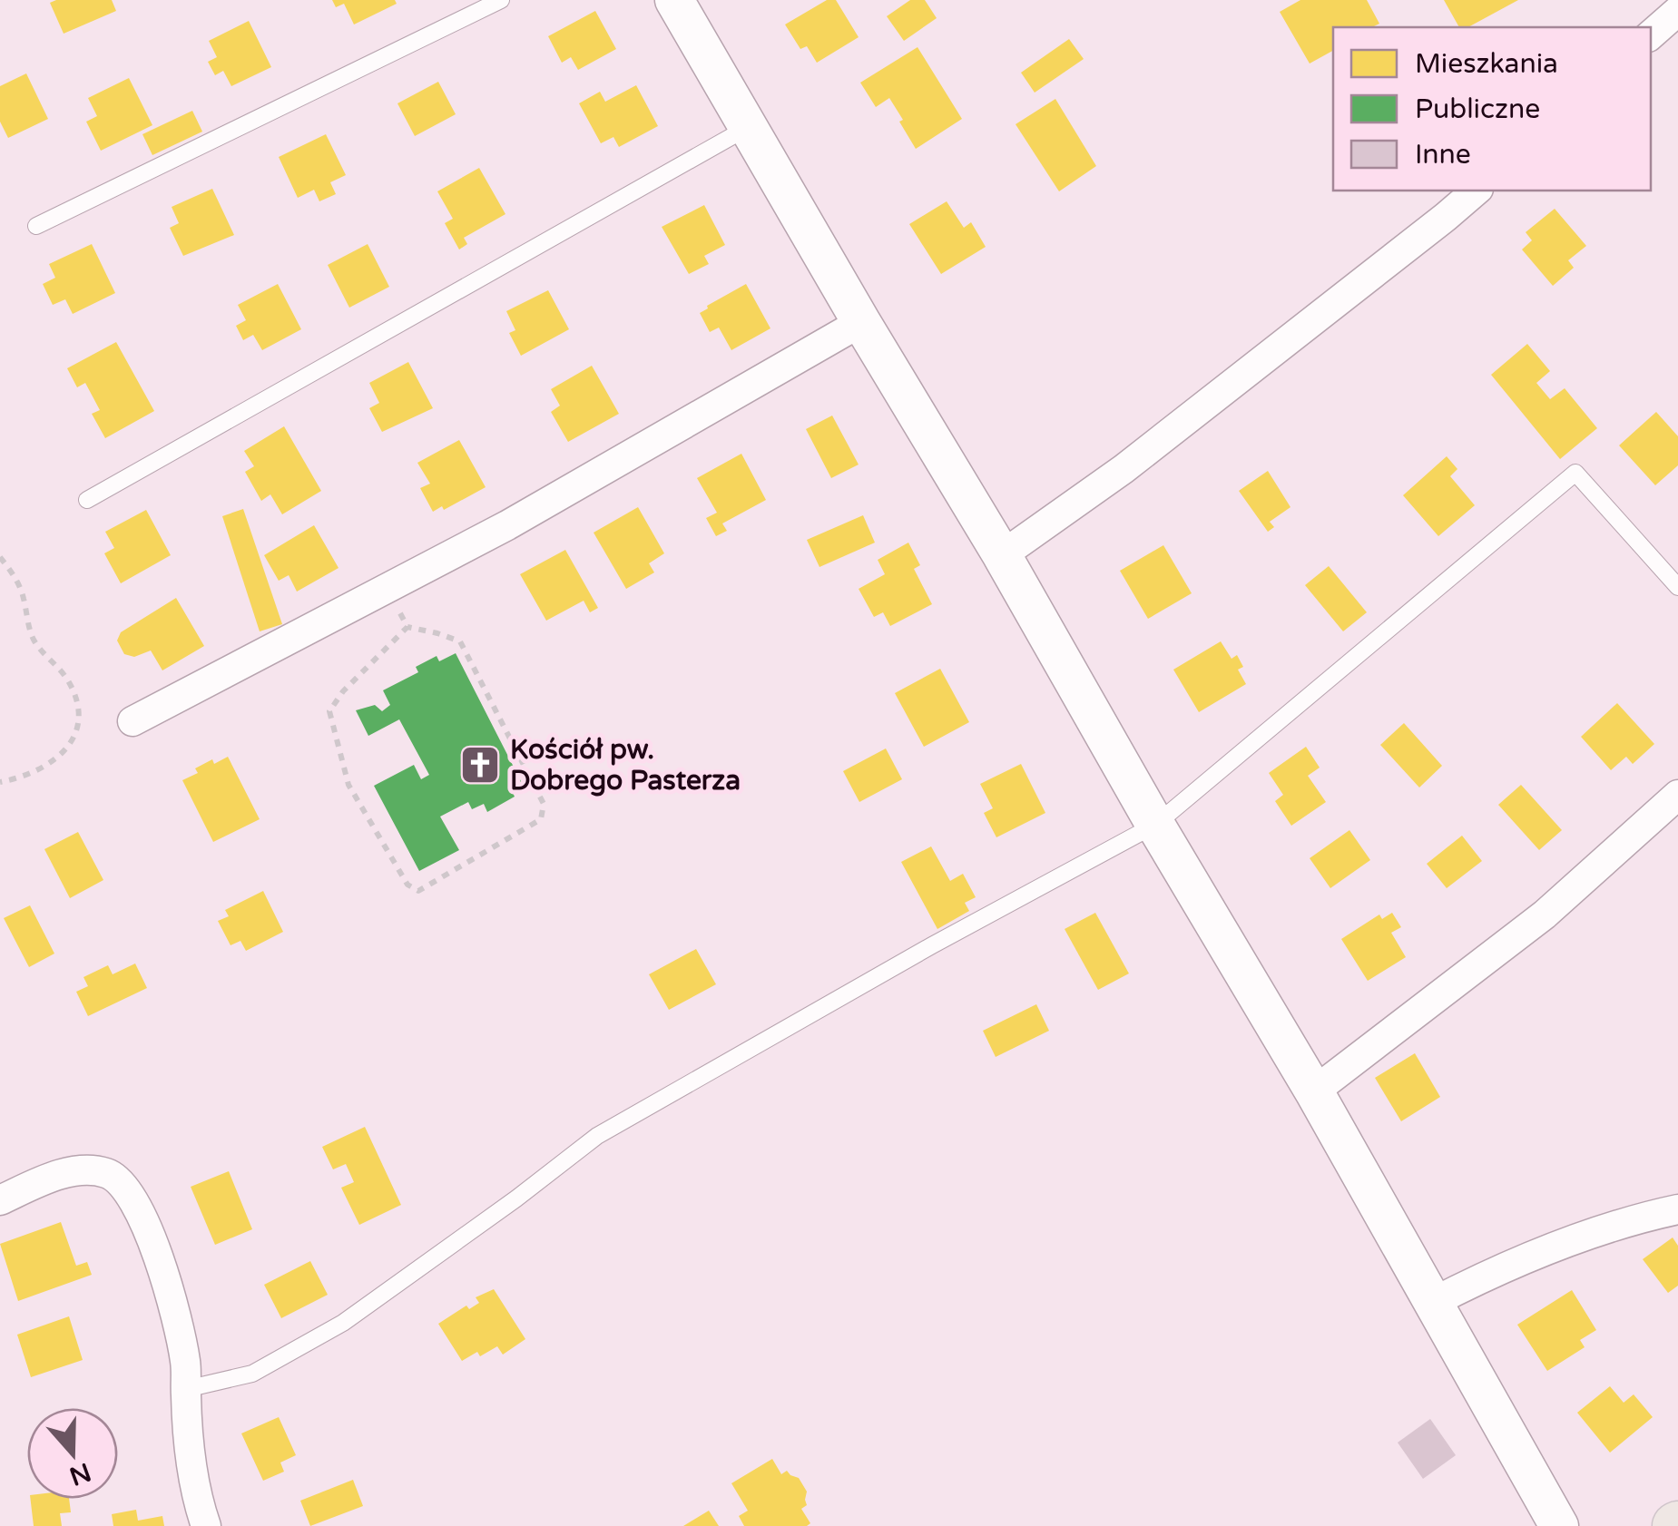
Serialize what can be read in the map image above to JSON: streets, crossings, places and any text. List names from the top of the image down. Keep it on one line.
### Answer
{"places":{"church":["Kościół pw. Dobrego Pasterza"]},"legend":["Mieszkania","Publiczne","Inne"],"north":"bottom"}
